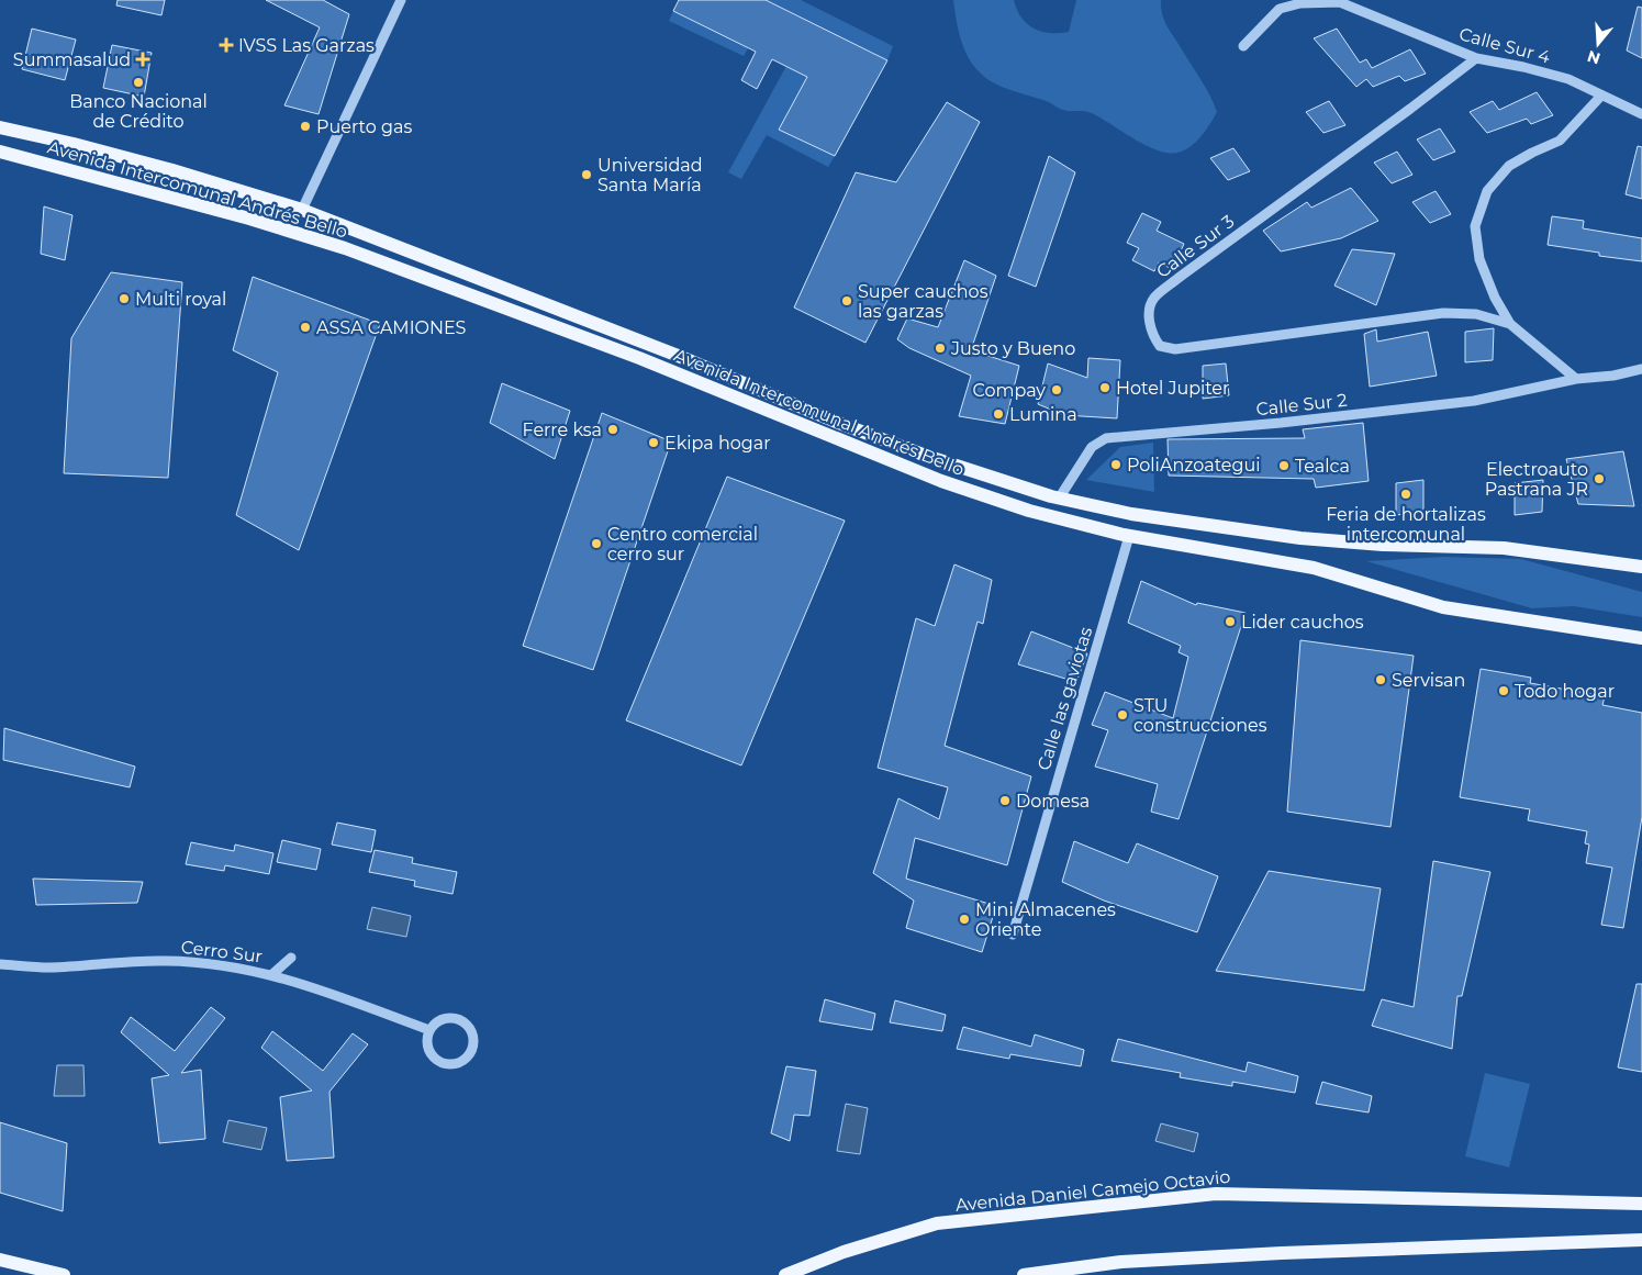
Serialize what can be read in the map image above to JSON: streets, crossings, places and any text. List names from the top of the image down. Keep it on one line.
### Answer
{"streets":{"main road":["Avenida Intercomunal Andrés Bello","Avenida Daniel Camejo Octavio"],"street":["Calle Sur 4","Calle Sur 3","Calle Sur 2","Calle las gaviotas","Cerro Sur"]},"crossings":[["Calle Sur 4","Calle Sur 3"],["Avenida Intercomunal Andrés Bello","Calle Sur 2"],["Avenida Intercomunal Andrés Bello","Calle las gaviotas"]],"places":{"health":["IVSS Las Garzas","Summasalud"],"other":["Banco Nacional de Crédito","Puerto gas","Universidad Santa María","Multi royal","Super cauchos las garzas","ASSA CAMIONES","Justo y Bueno","Hotel Jupiter","Compay","Lumina","Ferre ksa","Ekipa hogar","PoliAnzoategui","Tealca","Electroauto Pastrana JR","Feria de hortalizas intercomunal","Centro comercial cerro sur","Lider cauchos","Servisan","Todo hogar","STU construcciones","Domesa","Mini Almacenes Oriente"]},"north":"bottom"}
